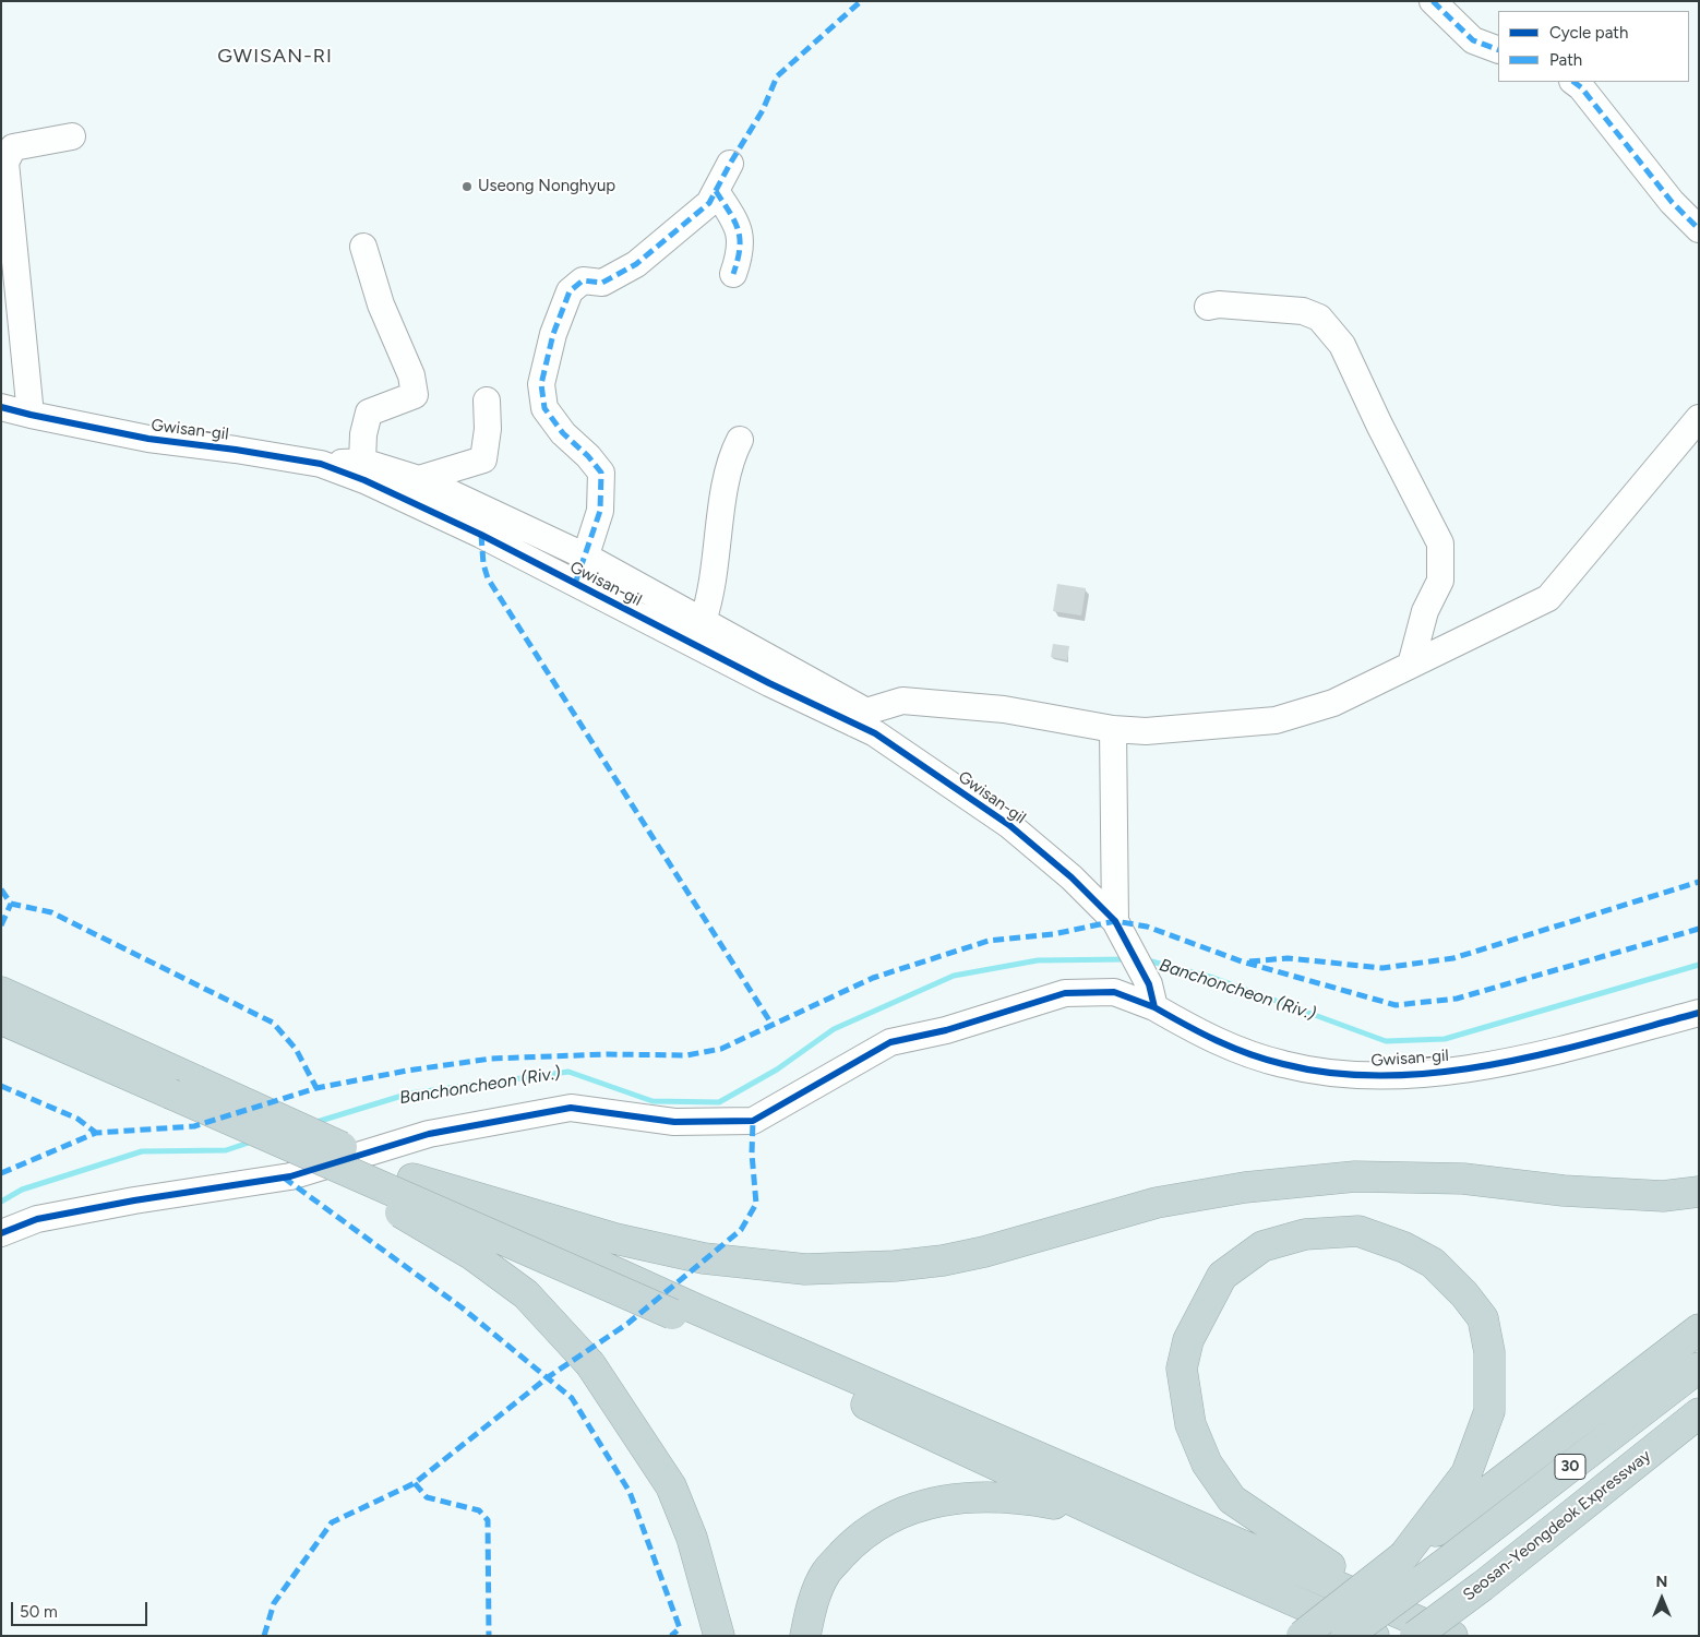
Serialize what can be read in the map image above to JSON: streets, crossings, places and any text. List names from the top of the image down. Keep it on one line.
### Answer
{"streets":{"highway":["30","Seosan-Yeongdeok Expressway"],"street":["Gwisan-gil"]},"districts":["GWISAN-RI"],"water":["Banchoncheon (Riv.)"],"places":["Useong Nonghyup"],"legend":["Cycle path","Path"],"scale_bar":"50 m","north":"top"}
